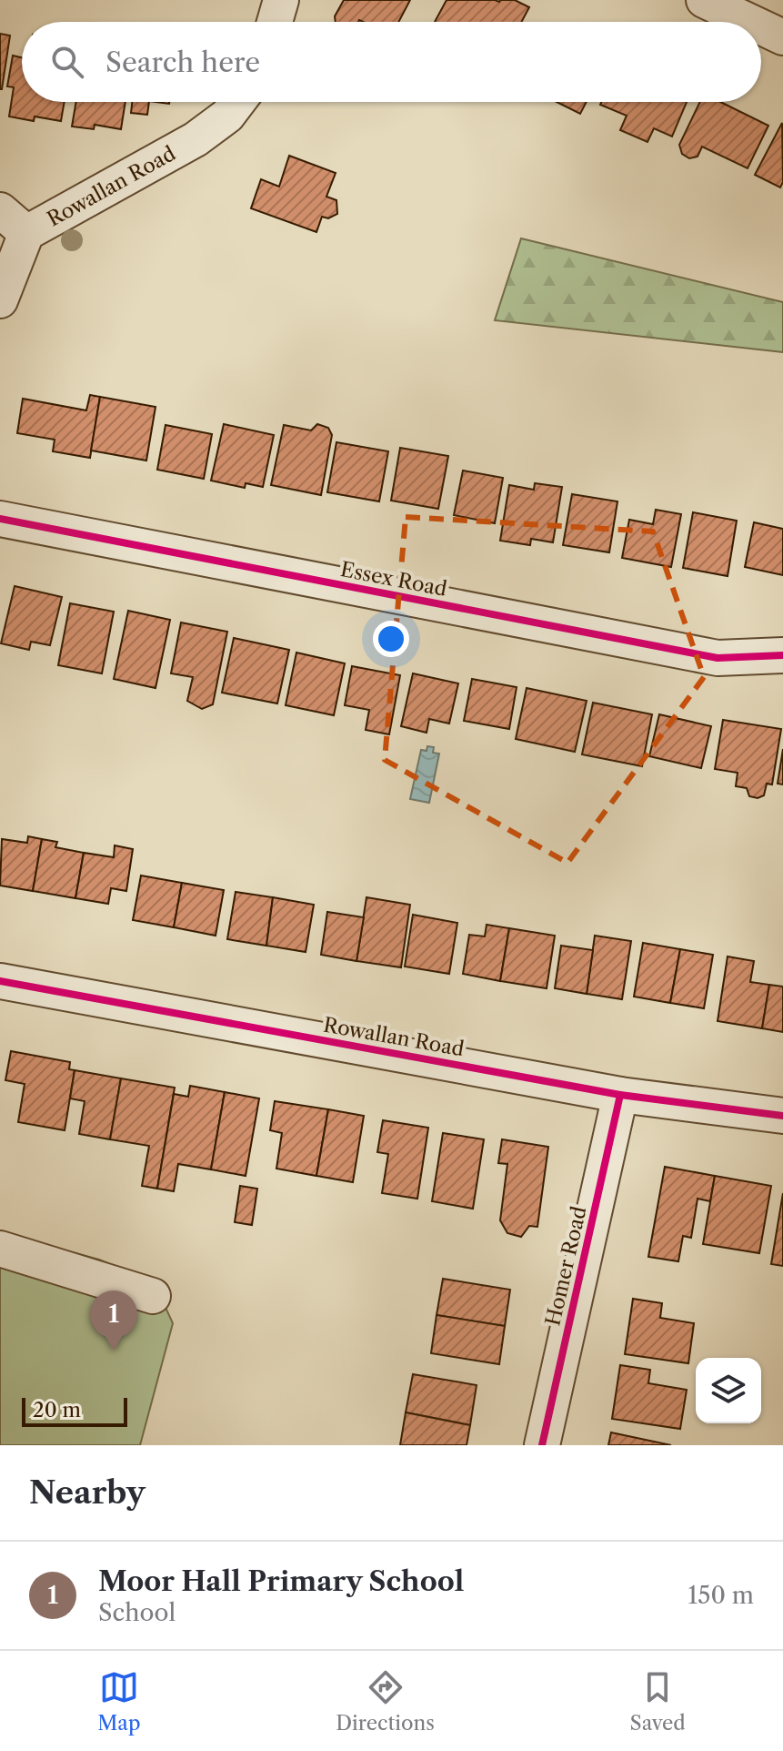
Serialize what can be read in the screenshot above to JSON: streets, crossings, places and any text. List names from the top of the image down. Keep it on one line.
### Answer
{"streets":{"street":["Rowallan Road","Essex Road","Homer Road"]},"crossings":[["Rowallan Road","Homer Road"]],"scale_bar":"20 m","page":{"search":"Search here","pins":"1","scale":"20 m","heading":"Nearby","list":[{"mark":"1","name":"Moor Hall Primary School","note":"School","value":"150 m"}],"nav":["Map","Directions","Saved"]}}
